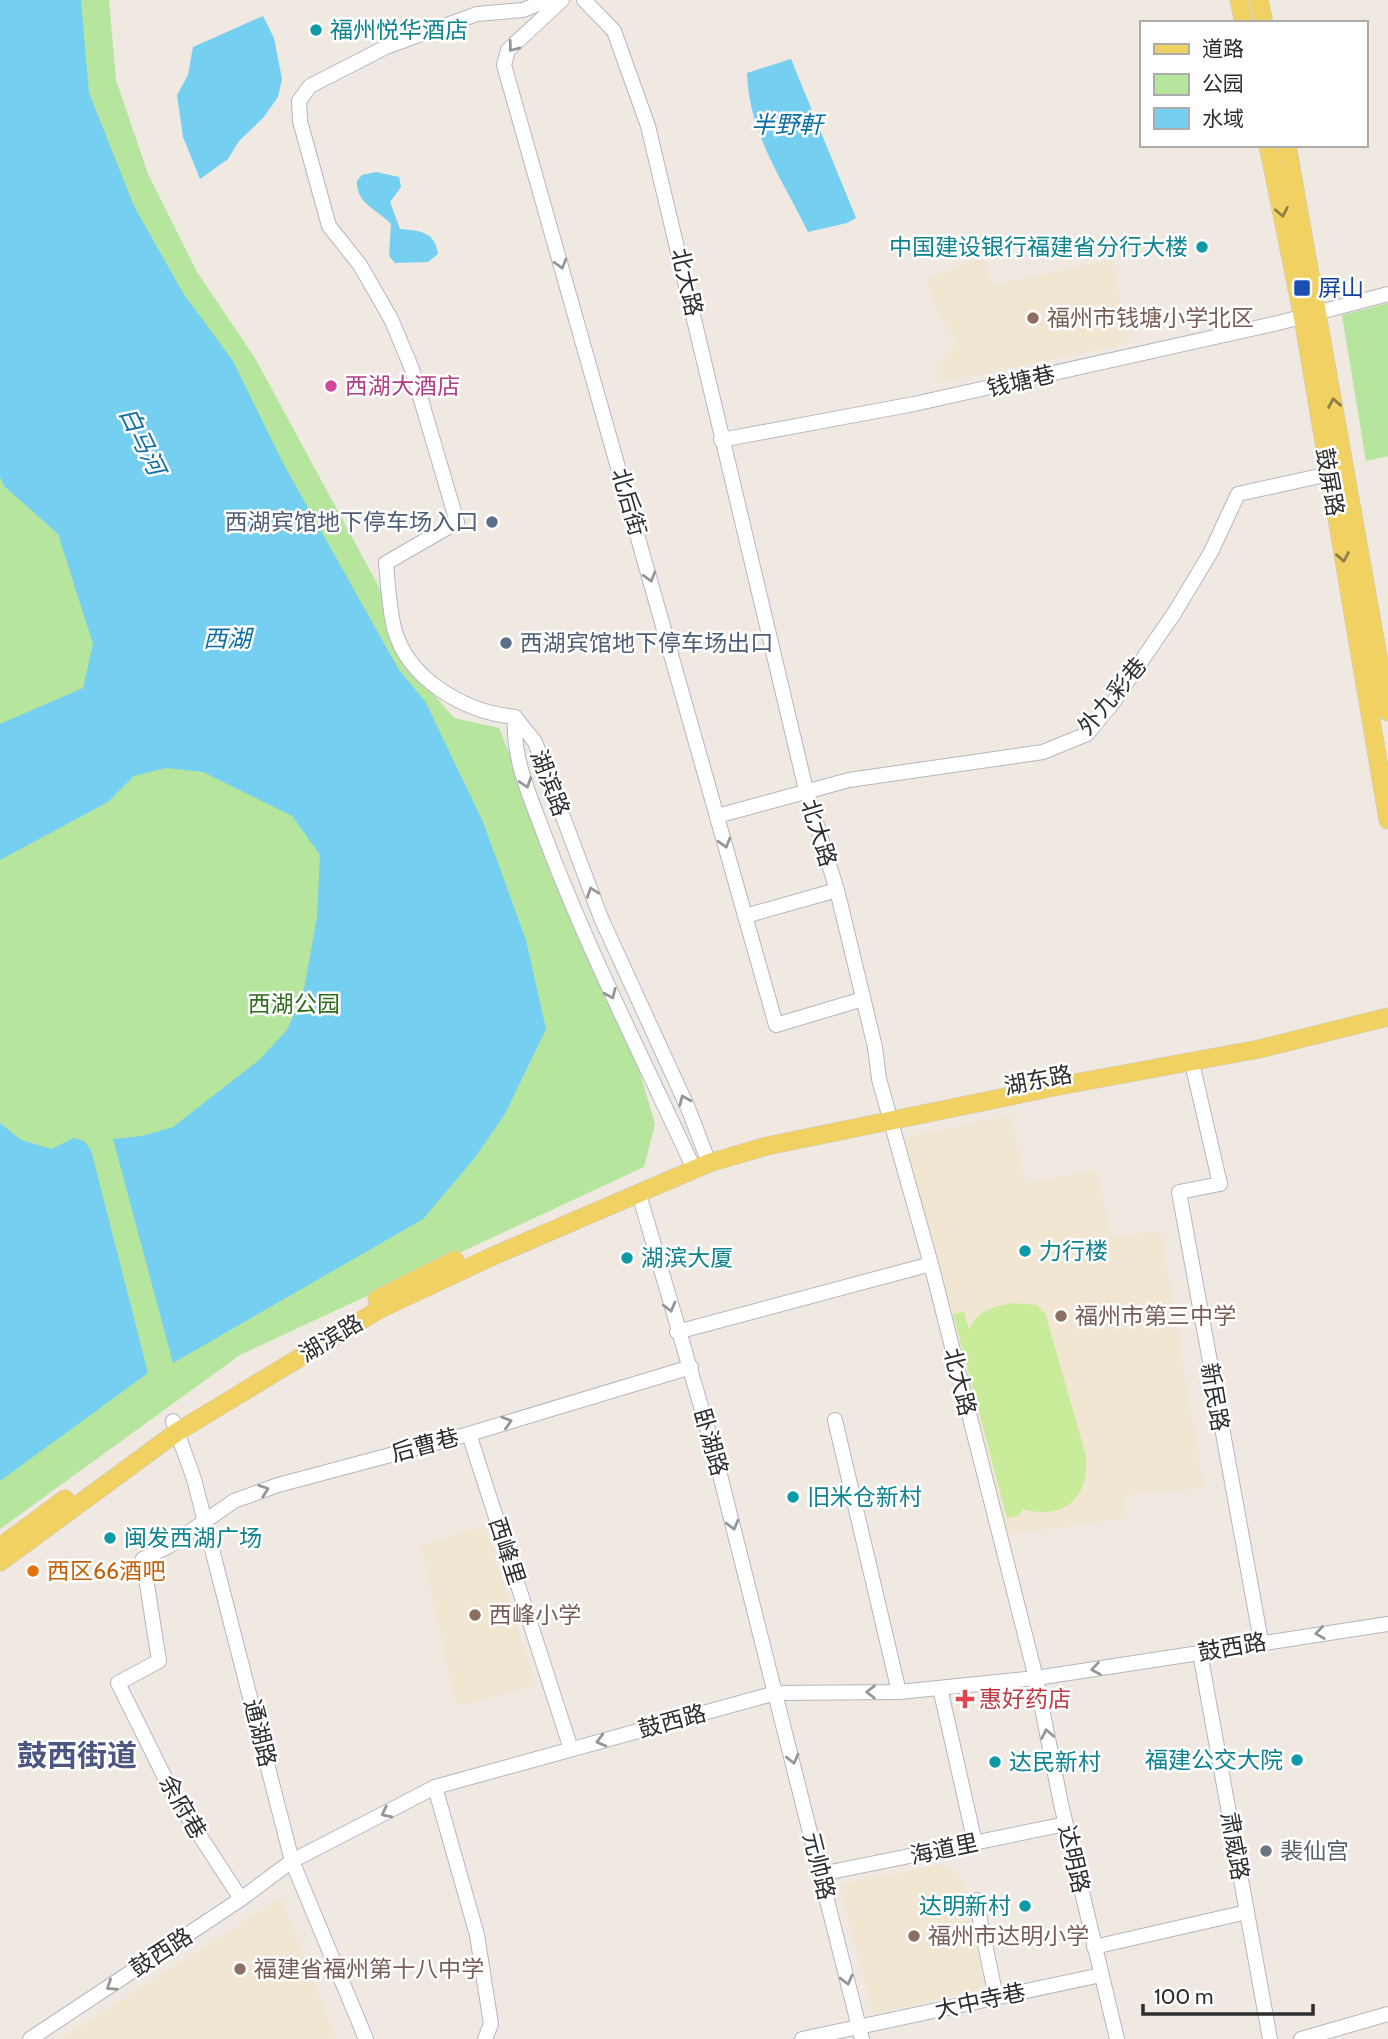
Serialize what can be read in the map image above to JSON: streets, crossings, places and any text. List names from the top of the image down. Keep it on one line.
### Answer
{"streets":{"main road":["鼓屏路","湖滨路","湖东路"],"street":["北大路","钱塘巷","北后街","外九彩巷","新民路","卧湖路","后曹巷","西峰里","鼓西路","通湖路","余府巷","肃威路","海道里","达明路","元帅路","大中寺巷"]},"crossings":[["北大路","钱塘巷"],["北大路","北后街"],["北大路","外九彩巷"],["北大路","湖东路"],["北大路","鼓西路"],["北大路","达明路"],["钱塘巷","鼓屏路"],["鼓屏路","外九彩巷"],["北后街","外九彩巷"],["湖滨路","湖东路"],["湖滨路","卧湖路"],["湖滨路","通湖路"],["湖东路","新民路"],["新民路","鼓西路"],["卧湖路","后曹巷"],["卧湖路","鼓西路"],["卧湖路","元帅路"],["后曹巷","西峰里"],["后曹巷","通湖路"],["后曹巷","余府巷"],["西峰里","鼓西路"],["鼓西路","通湖路"],["鼓西路","余府巷"],["鼓西路","肃威路"],["鼓西路","达明路"],["鼓西路","元帅路"],["海道里","达明路"],["海道里","元帅路"],["达明路","大中寺巷"],["元帅路","大中寺巷"]],"one_way":["北后街","后曹巷","鼓西路","元帅路"],"districts":["鼓西街道"],"water":["半野軒","白马河","西湖"],"parks":["西湖公园"],"places":{"other":["福州悦华酒店","中国建设银行福建省分行大楼","福州市钱塘小学北区","西湖大酒店","西湖宾馆地下停车场入口","西湖宾馆地下停车场出口","力行楼","湖滨大厦","福州市第三中学","旧米仓新村","闽发西湖广场","西区66酒吧","西峰小学","福建公交大院","达民新村","裴仙宫","达明新村","福州市达明小学","福建省福州第十八中学"],"transit":["屏山"],"health":["惠好药店"]},"legend":["道路","公园","水域"],"scale_bar":"100 m"}
